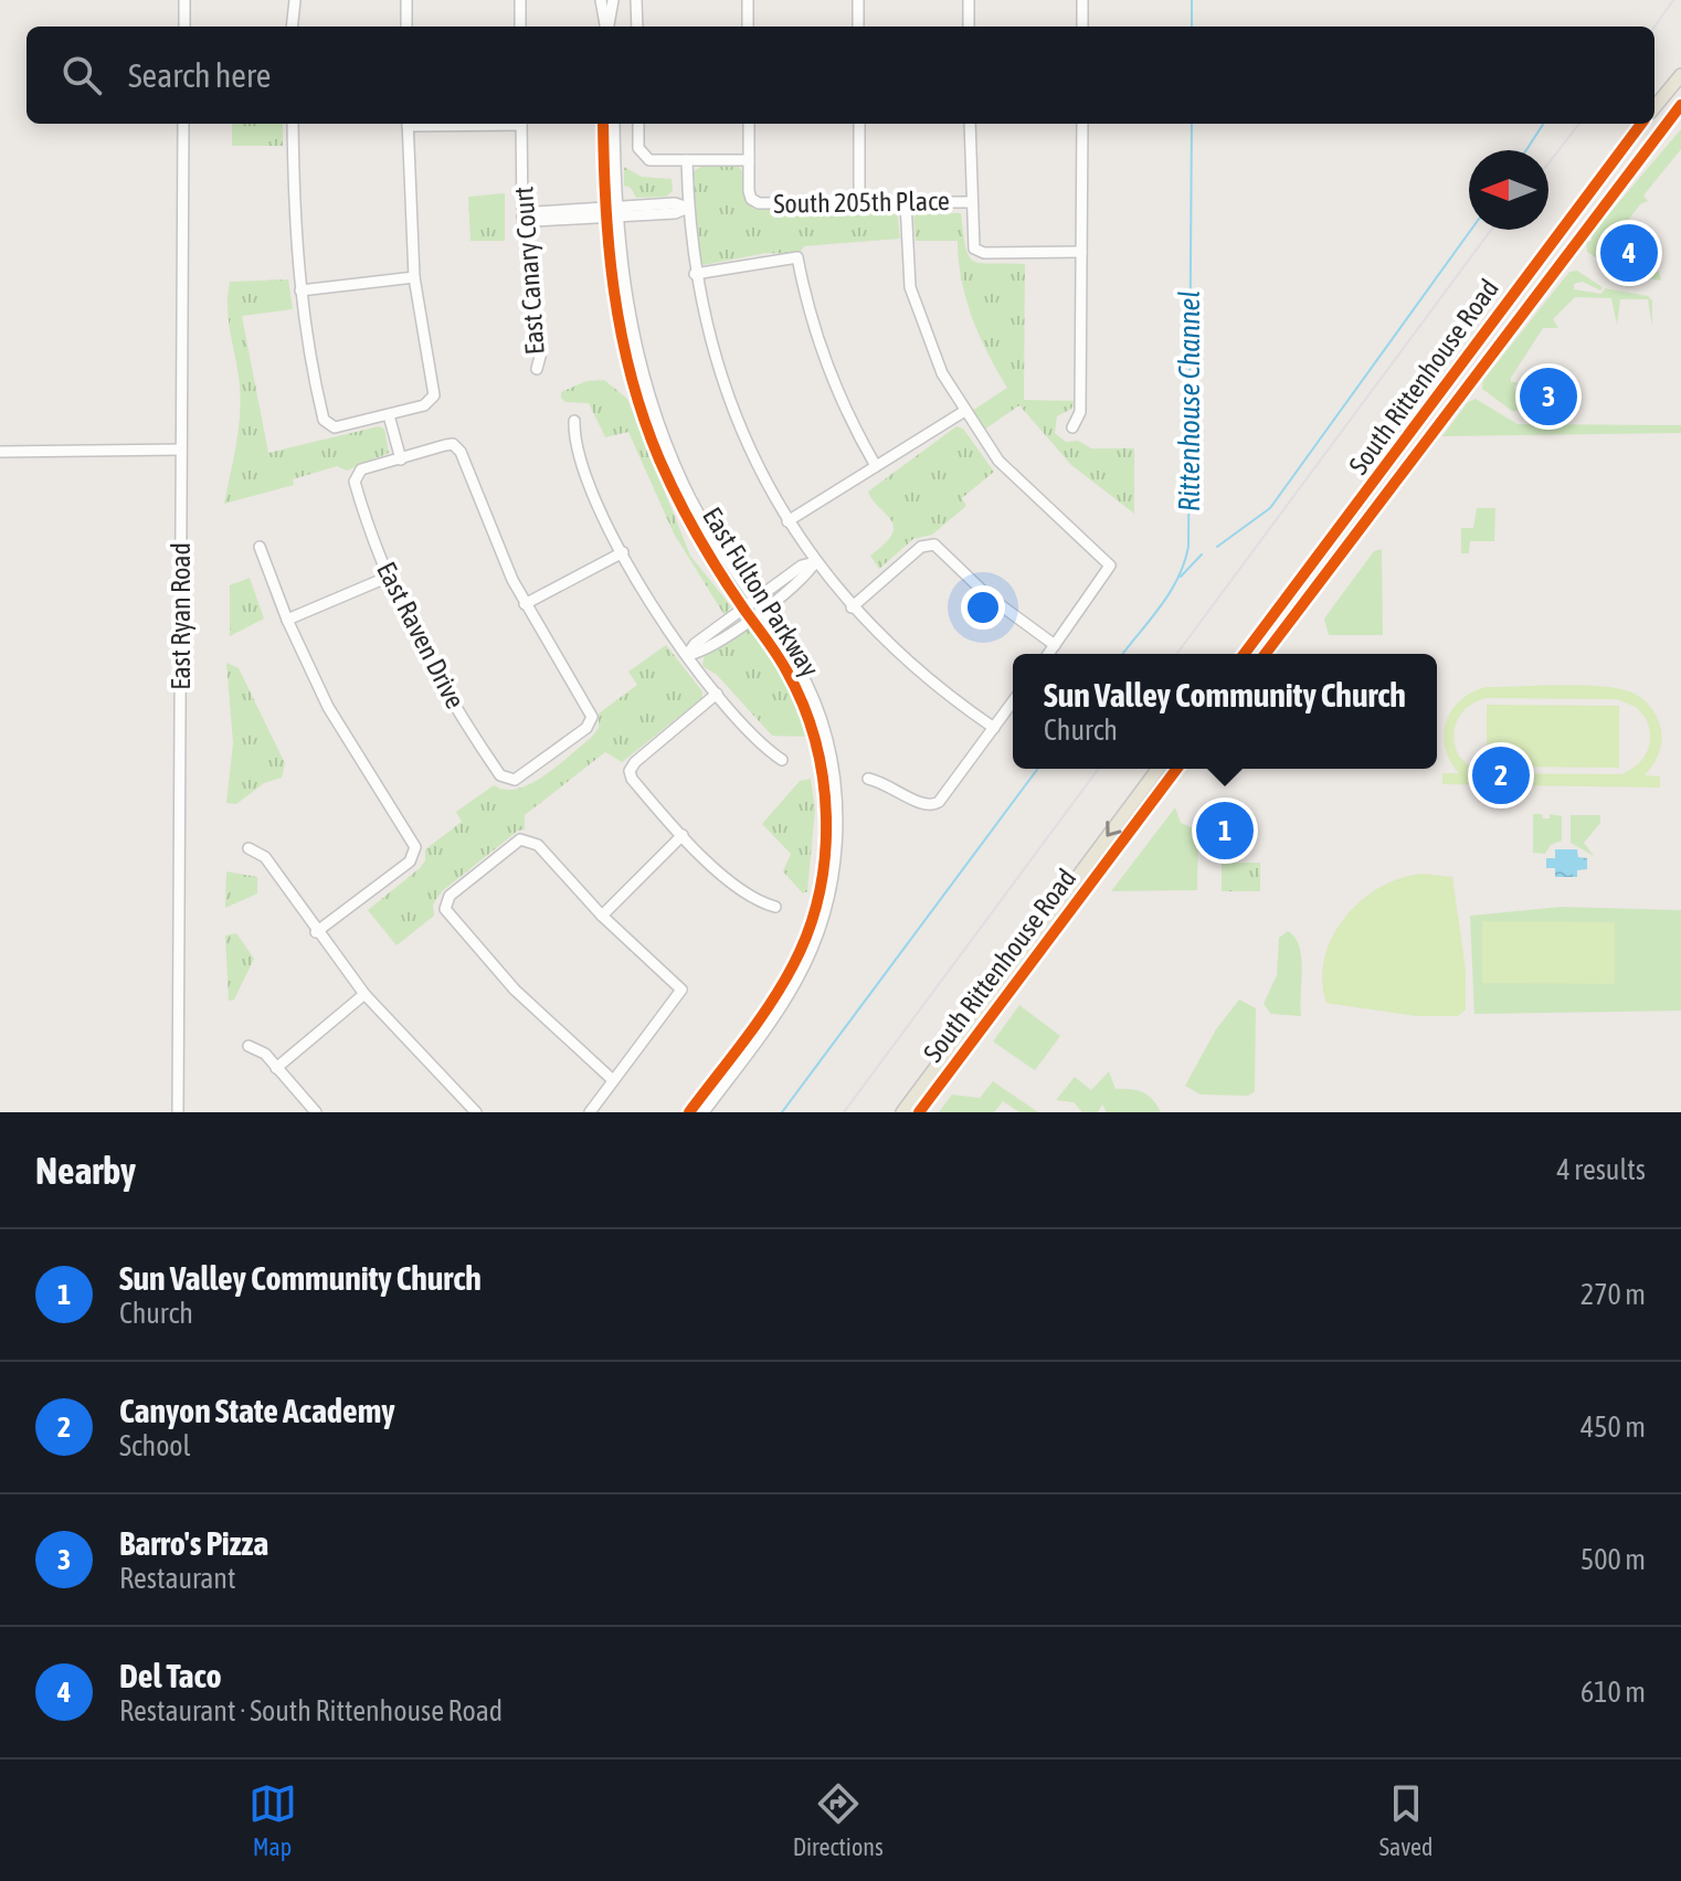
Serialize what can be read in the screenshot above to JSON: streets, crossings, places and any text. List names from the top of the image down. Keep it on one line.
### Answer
{"streets":{"main road":["South Rittenhouse Road"],"street":["South 205th Place","East Canary Court","East Fulton Parkway","East Ryan Road","East Raven Drive"]},"water":["Rittenhouse Channel"],"north":"left","page":{"search":"Search here","pins":["4","3","2","1"],"popup":["Sun Valley Community Church","Church"],"heading":["Nearby","4 results"],"list":[{"mark":"1","name":"Sun Valley Community Church","note":"Church","value":"270 m"},{"mark":"2","name":"Canyon State Academy","note":"School","value":"450 m"},{"mark":"3","name":"Barro's Pizza","note":"Restaurant","value":"500 m"},{"mark":"4","name":"Del Taco","note":"Restaurant · South Rittenhouse Road","value":"610 m"}],"nav":["Map","Directions","Saved"]}}
